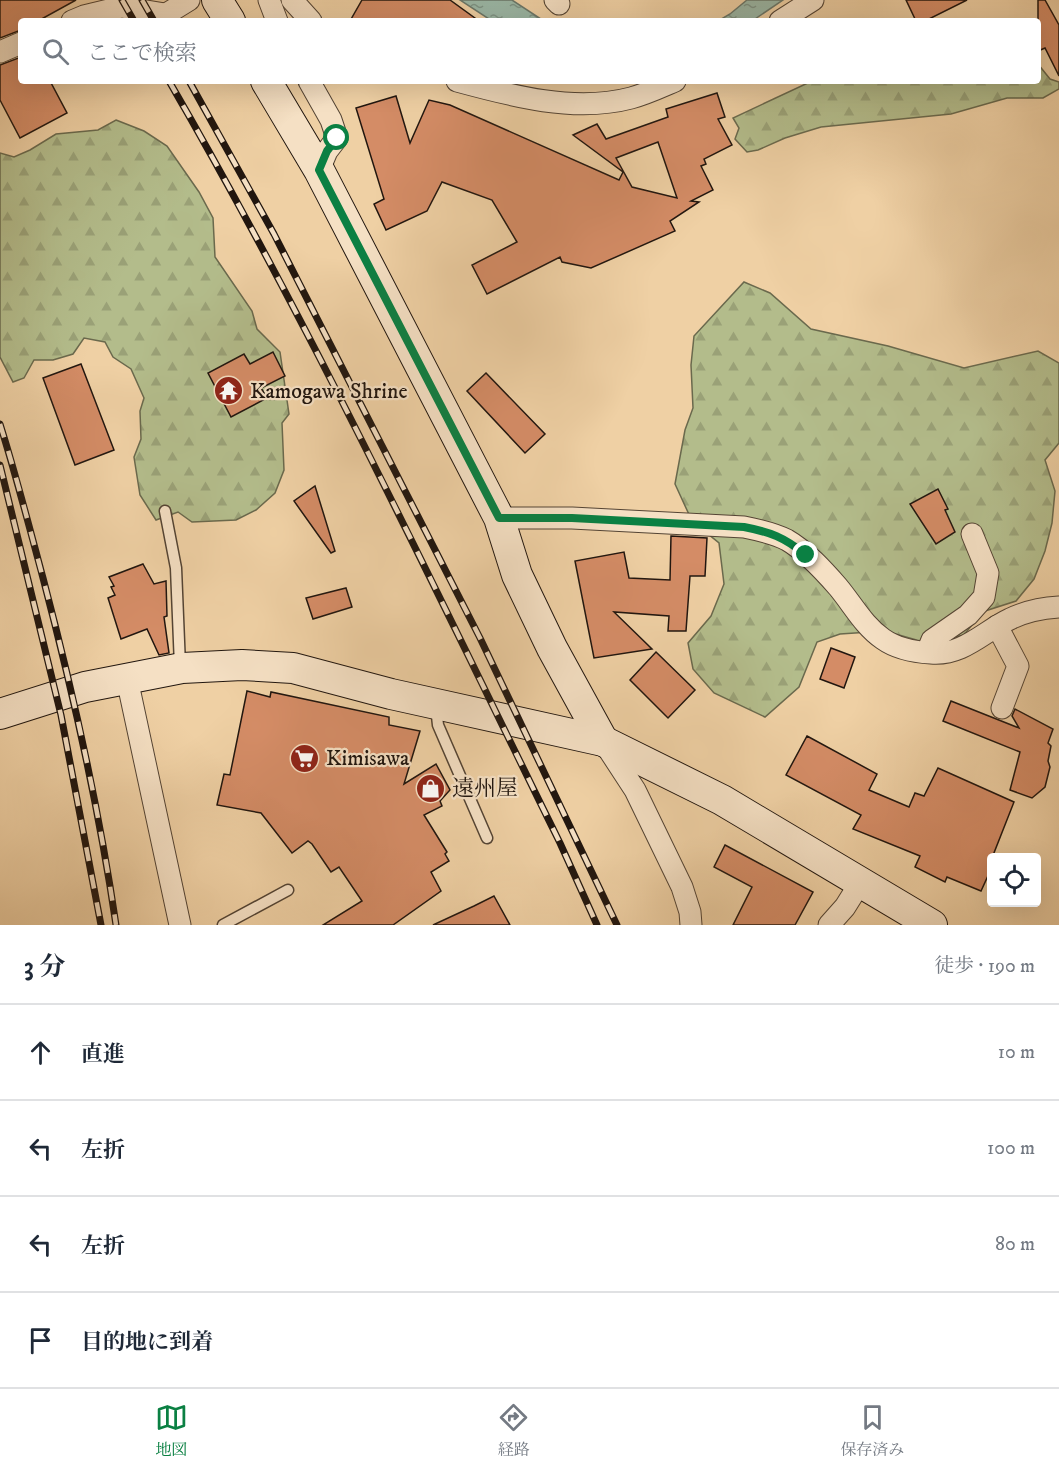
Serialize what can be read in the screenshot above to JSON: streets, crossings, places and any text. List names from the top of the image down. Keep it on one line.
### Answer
{"places":{"temple":["Kamogawa Shrine"],"supermarket":["Kimisawa"],"shop":["遠州屋"]},"page":{"search":"ここで検索","heading":["3 分","徒歩 · 190 m"],"list":[["直進","10 m"],["左折","100 m"],["左折","80 m"],"目的地に到着"],"nav":["地図","経路","保存済み"]}}
